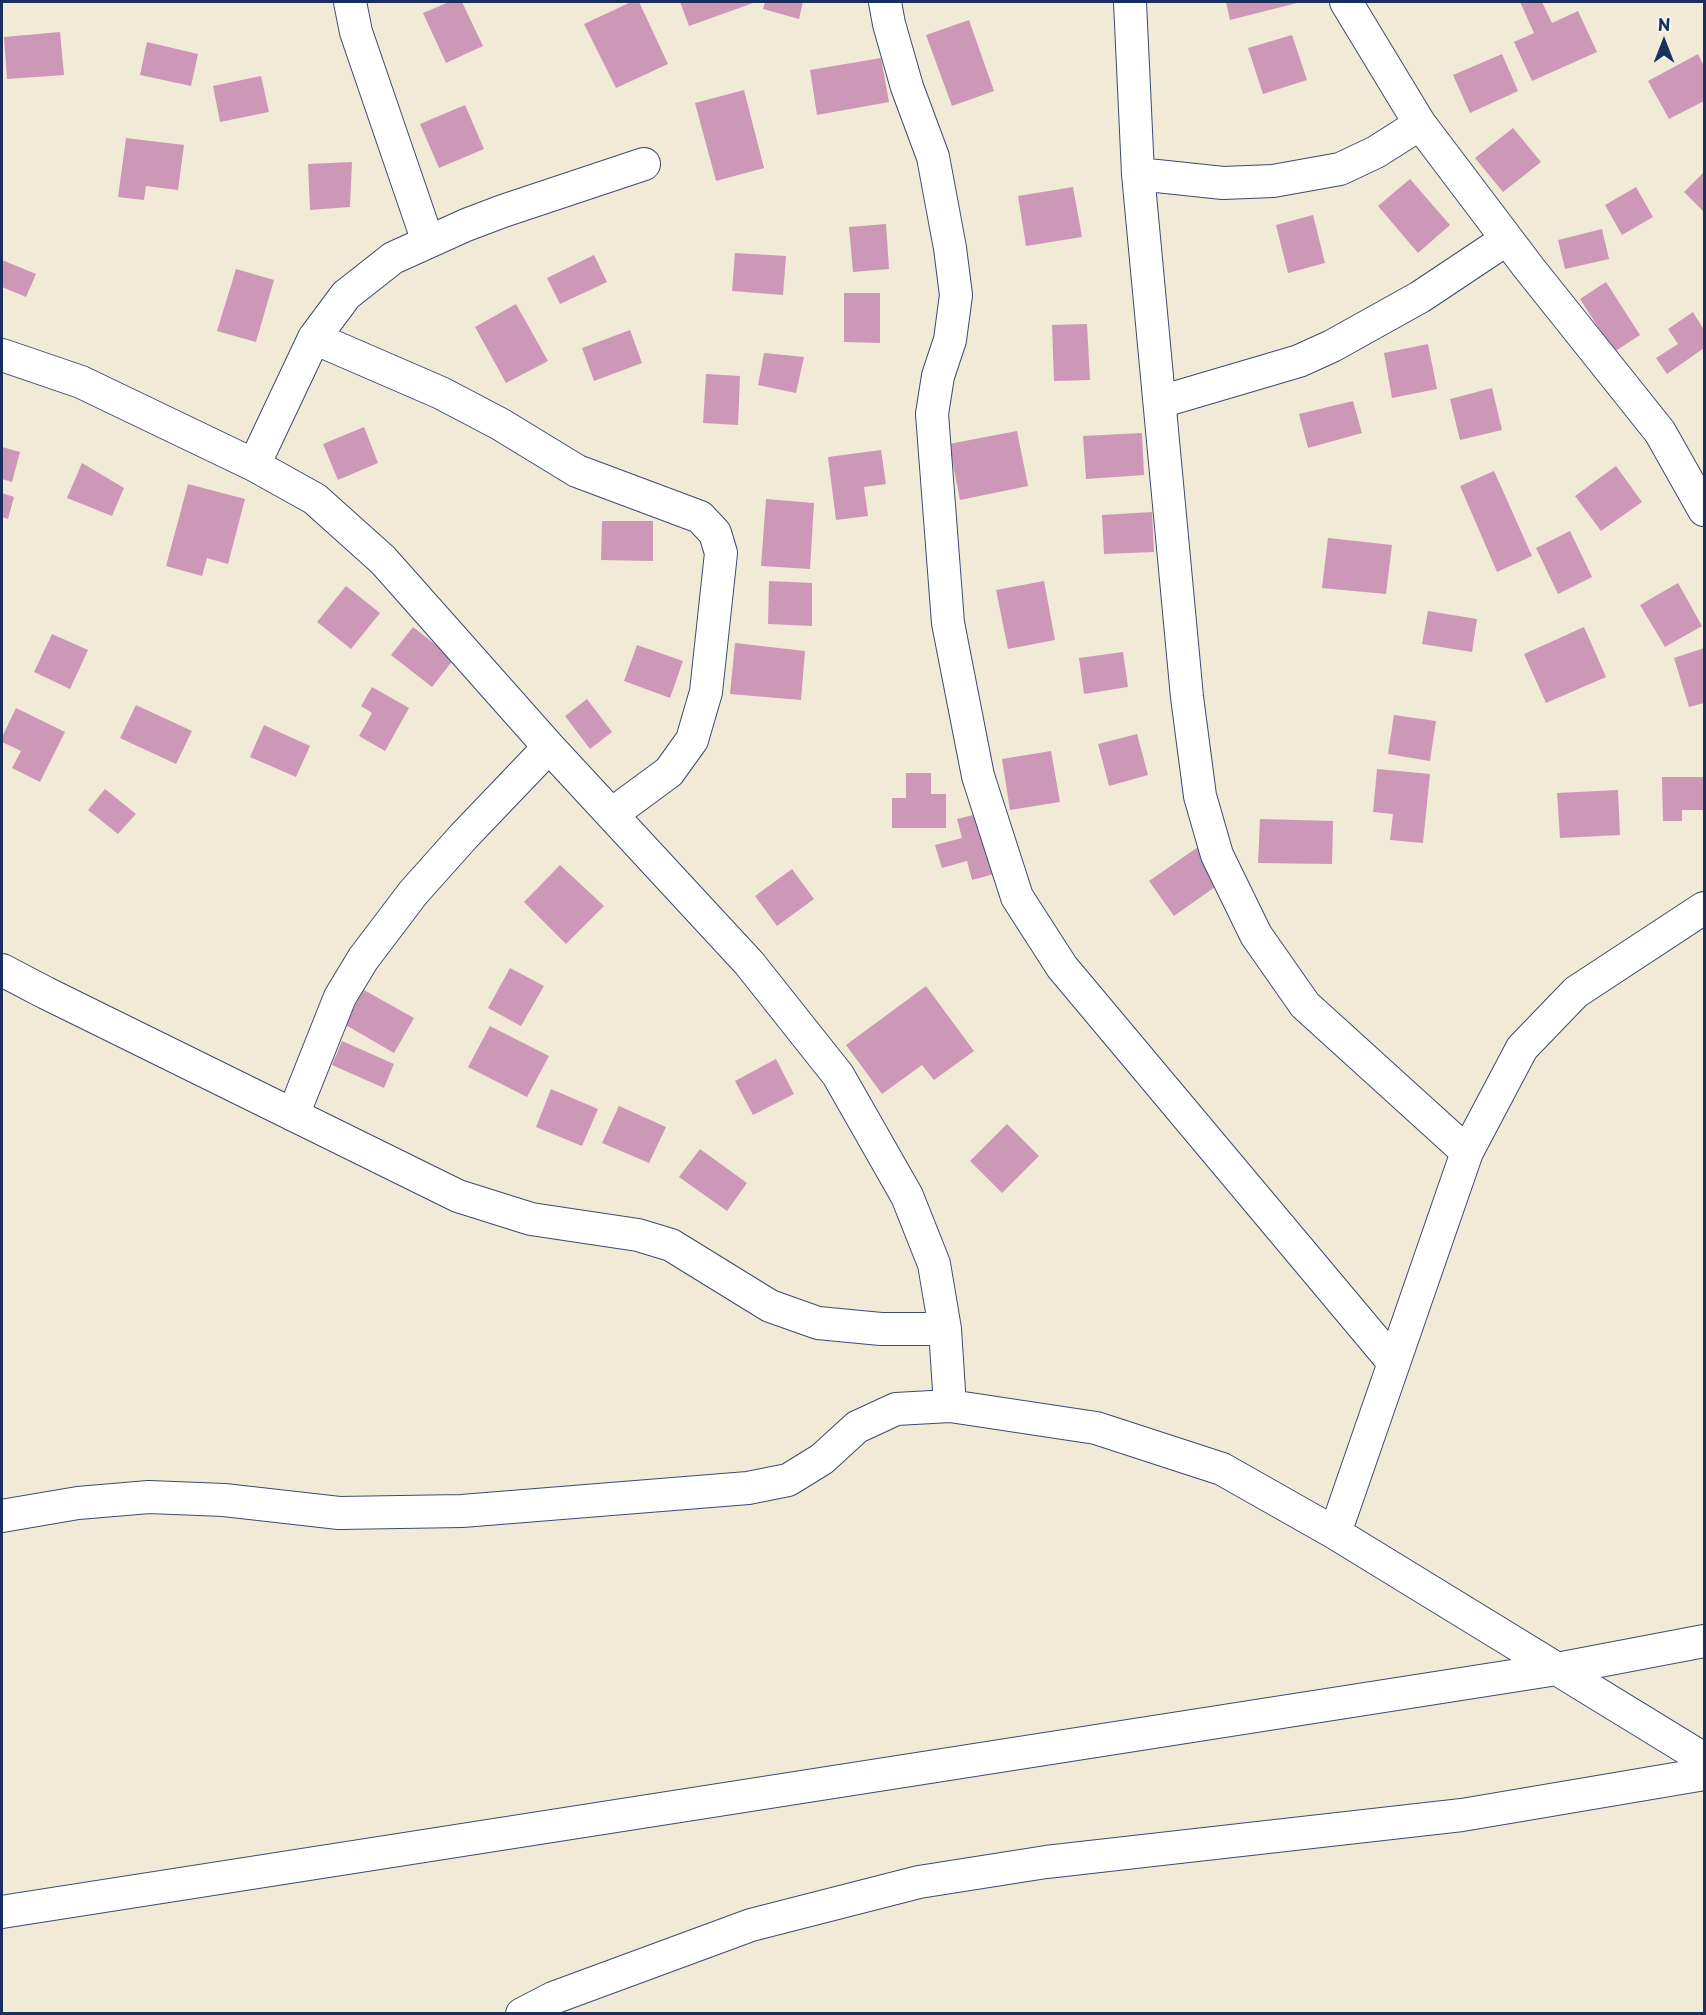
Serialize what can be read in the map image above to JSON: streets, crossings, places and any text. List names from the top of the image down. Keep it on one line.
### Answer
{"north":"top"}
